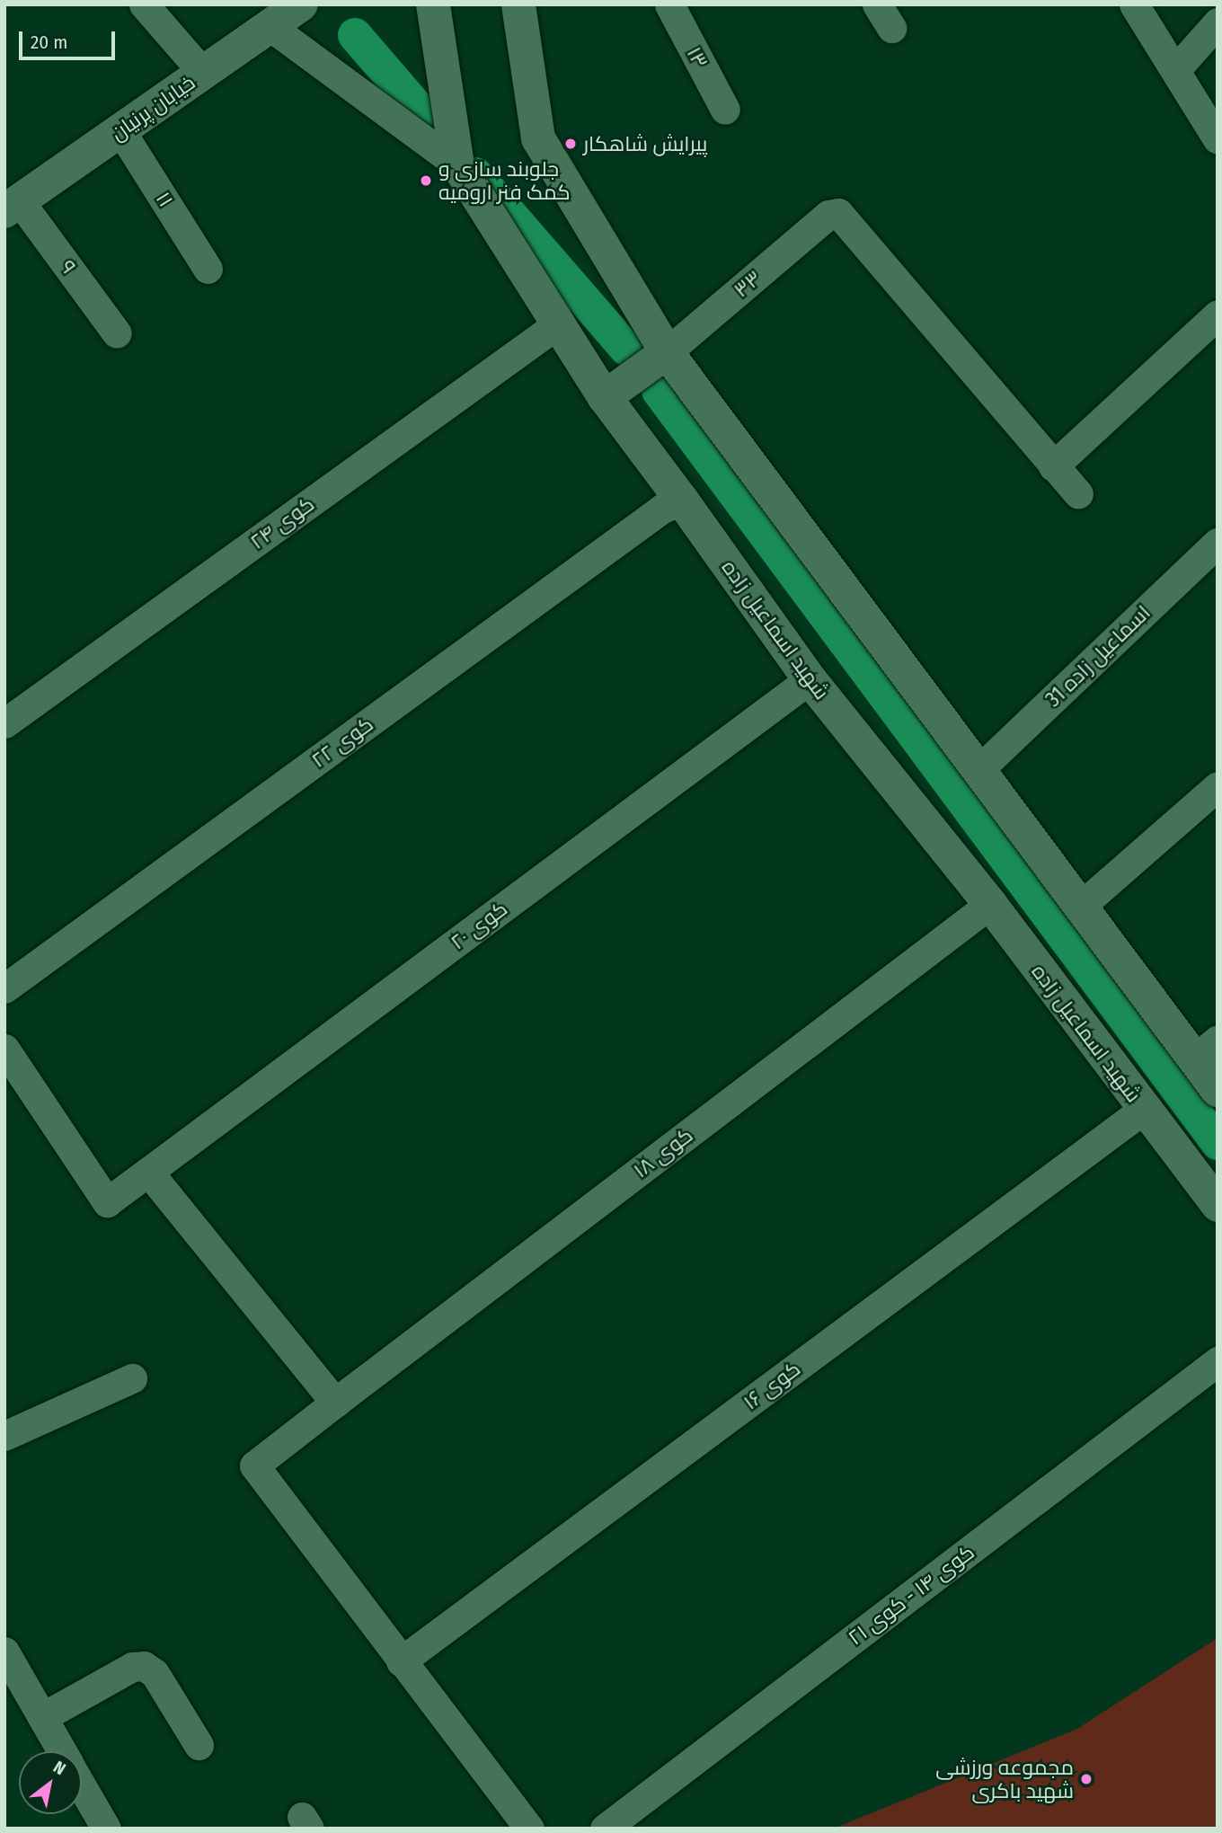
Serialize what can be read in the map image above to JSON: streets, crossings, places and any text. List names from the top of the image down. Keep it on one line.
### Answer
{"streets":{"street":["۱۳","خیابان پرنیان","۱۱","۹","۳۳","کوی ۲۴","شهید اسماعیل زاده","اسماعیل زاده 31","کوی ۲۲","کوی ۲۰","کوی ۱۸","کوی ۱۶","کوی ۱۴ - کوی ۲۱"]},"crossings":[["خیابان پرنیان","۱۱"],["خیابان پرنیان","۹"],["کوی ۲۴","شهید اسماعیل زاده"],["شهید اسماعیل زاده","کوی ۲۲"],["شهید اسماعیل زاده","کوی ۲۰"],["شهید اسماعیل زاده","کوی ۱۸"],["شهید اسماعیل زاده","کوی ۱۶"],["کوی ۱۸","کوی ۱۶"]],"places":["پیرایش شاهکار","جلوبند سازی و کمک فنر ارومیه","مجموعه ورزشی شهید باکری"],"scale_bar":"20 m","north":"top right"}
